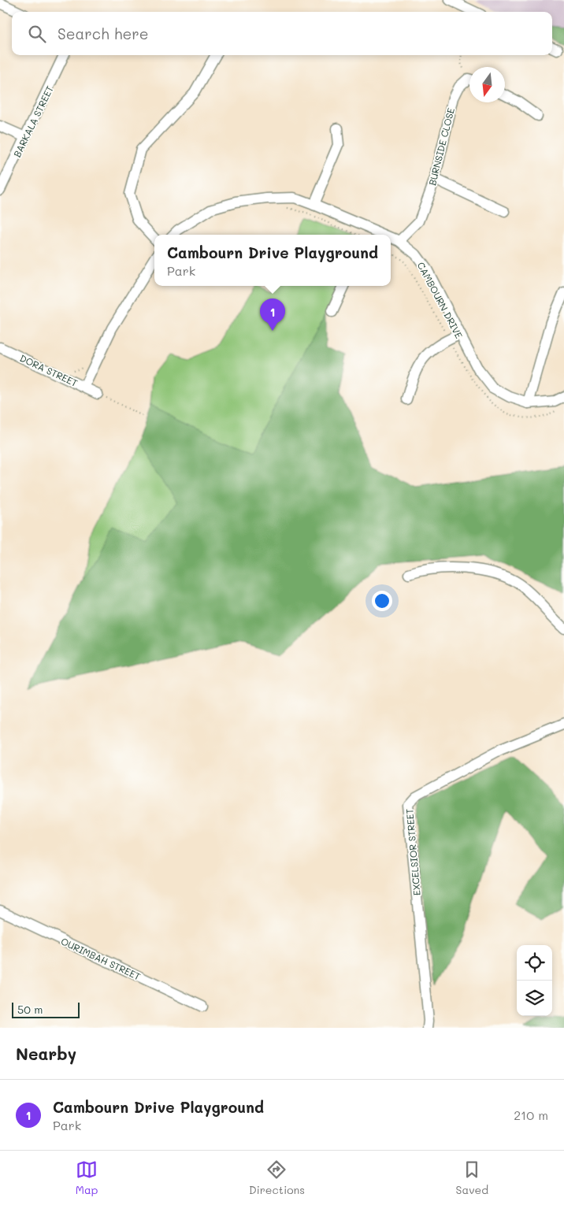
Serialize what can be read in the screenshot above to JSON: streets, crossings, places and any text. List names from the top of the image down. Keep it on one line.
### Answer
{"streets":{"street":["BARKALA STREET","BURNSIDE CLOSE","CAMBOURN DRIVE","DORA STREET","EXCELSIOR STREET","OURIMBAH STREET"]},"crossings":[["BURNSIDE CLOSE","CAMBOURN DRIVE"]],"scale_bar":"50 m","north":"bottom","page":{"search":"Search here","popup":["Cambourn Drive Playground","Park"],"pins":"1","scale":"50 m","heading":"Nearby","list":[{"mark":"1","name":"Cambourn Drive Playground","note":"Park","value":"210 m"}],"nav":["Map","Directions","Saved"]}}
